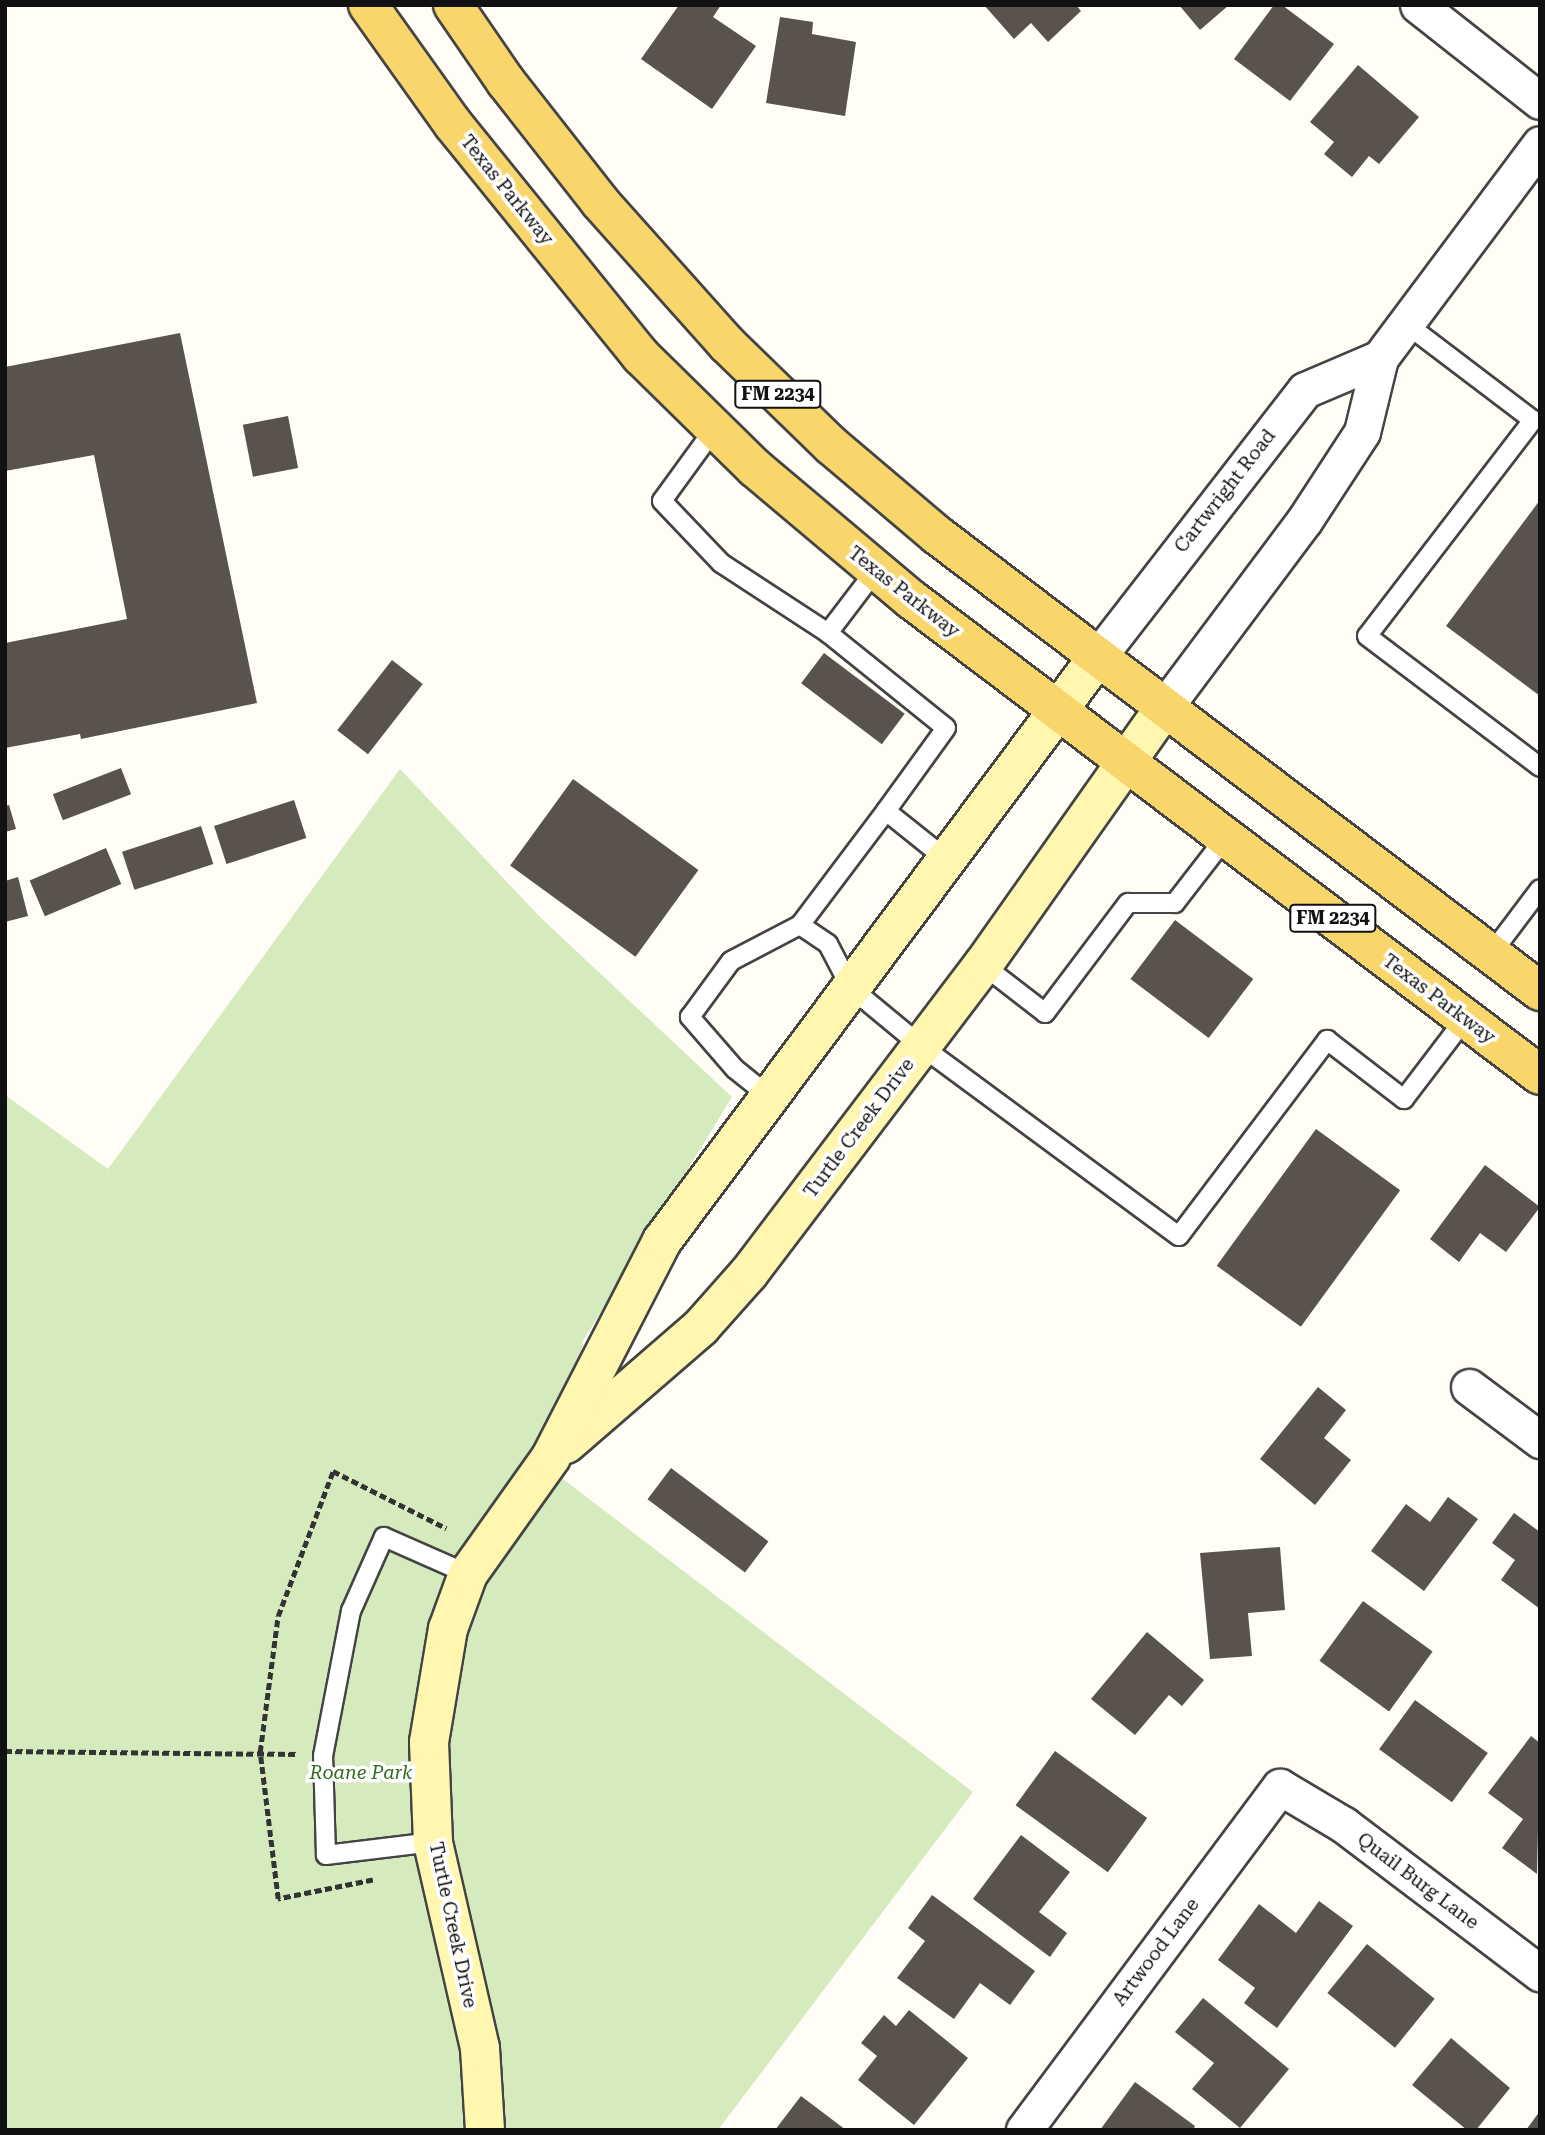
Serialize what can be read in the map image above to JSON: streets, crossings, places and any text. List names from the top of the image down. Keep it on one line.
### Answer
{"streets":{"main road":["Texas Parkway","FM 2234"],"street":["Cartwright Road","Turtle Creek Drive","Quail Burg Lane","Artwood Lane"]},"crossings":[["Texas Parkway","Turtle Creek Drive"],["FM 2234","Cartwright Road"],["FM 2234","Turtle Creek Drive"],["Cartwright Road","Turtle Creek Drive"],["Quail Burg Lane","Artwood Lane"]],"parks":["Roane Park"]}
